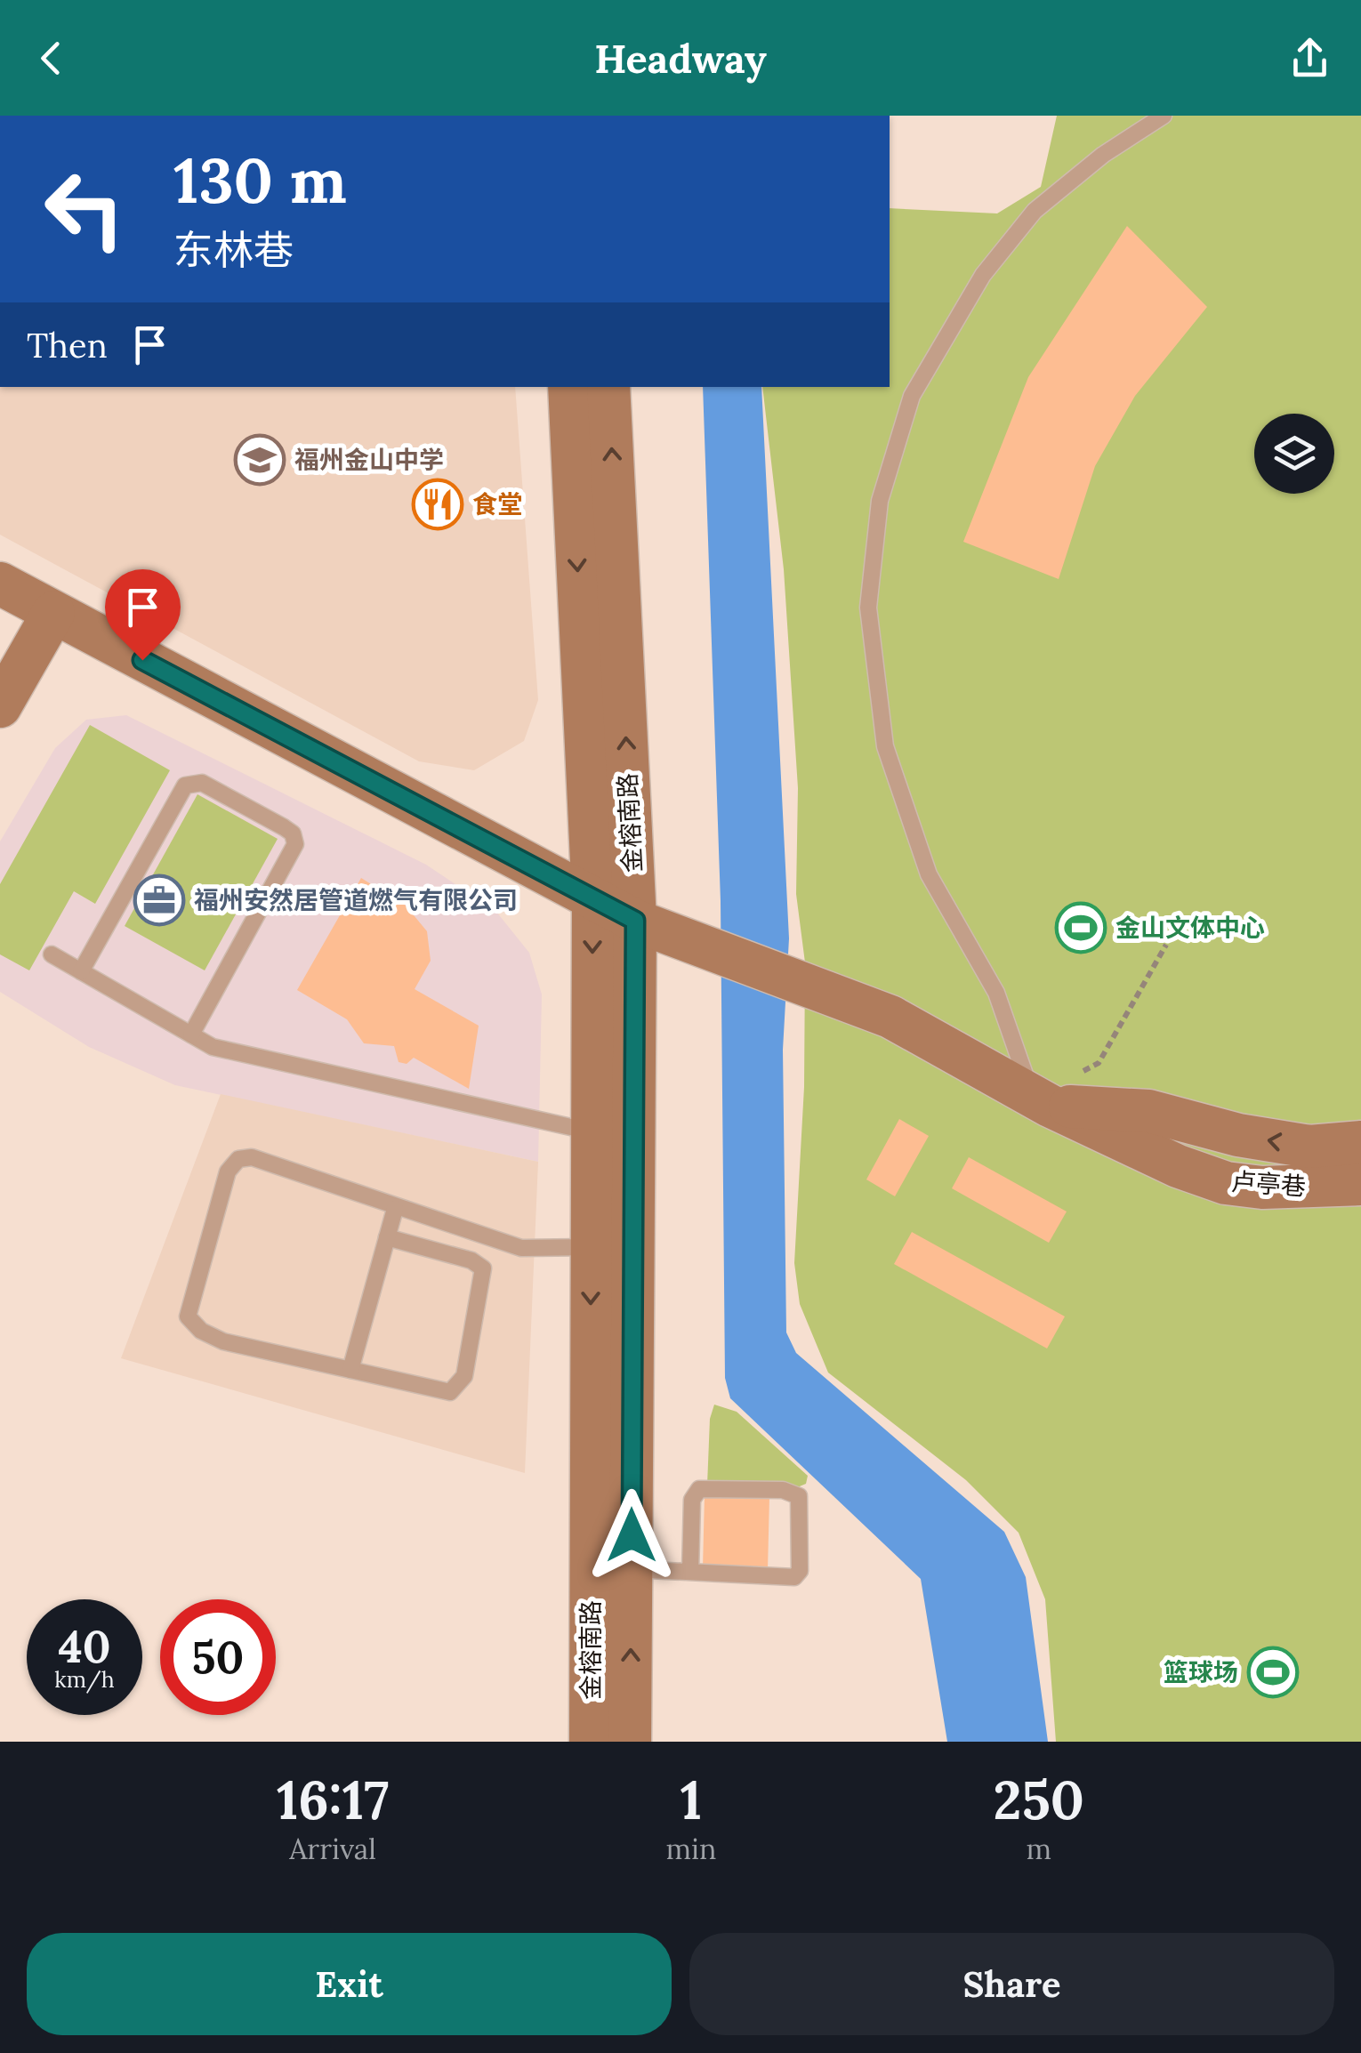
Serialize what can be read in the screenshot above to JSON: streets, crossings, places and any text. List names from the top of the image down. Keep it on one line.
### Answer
{"streets":{"main road":["金榕南路","卢亭巷"]},"crossings":[["金榕南路","卢亭巷"]],"places":{"school or university":["福州金山中学"],"restaurant":["食堂"],"office":["福州安然居管道燃气有限公司"],"sports":["金山文体中心","篮球场"]},"page":{"header":"Headway","turn":["130 m","东林巷"],"then":"Then","speed":"40 km/h","limit":"50","eta":["16:17","Arrival","1","min","250","m"],"buttons":["Exit","Share"]}}
